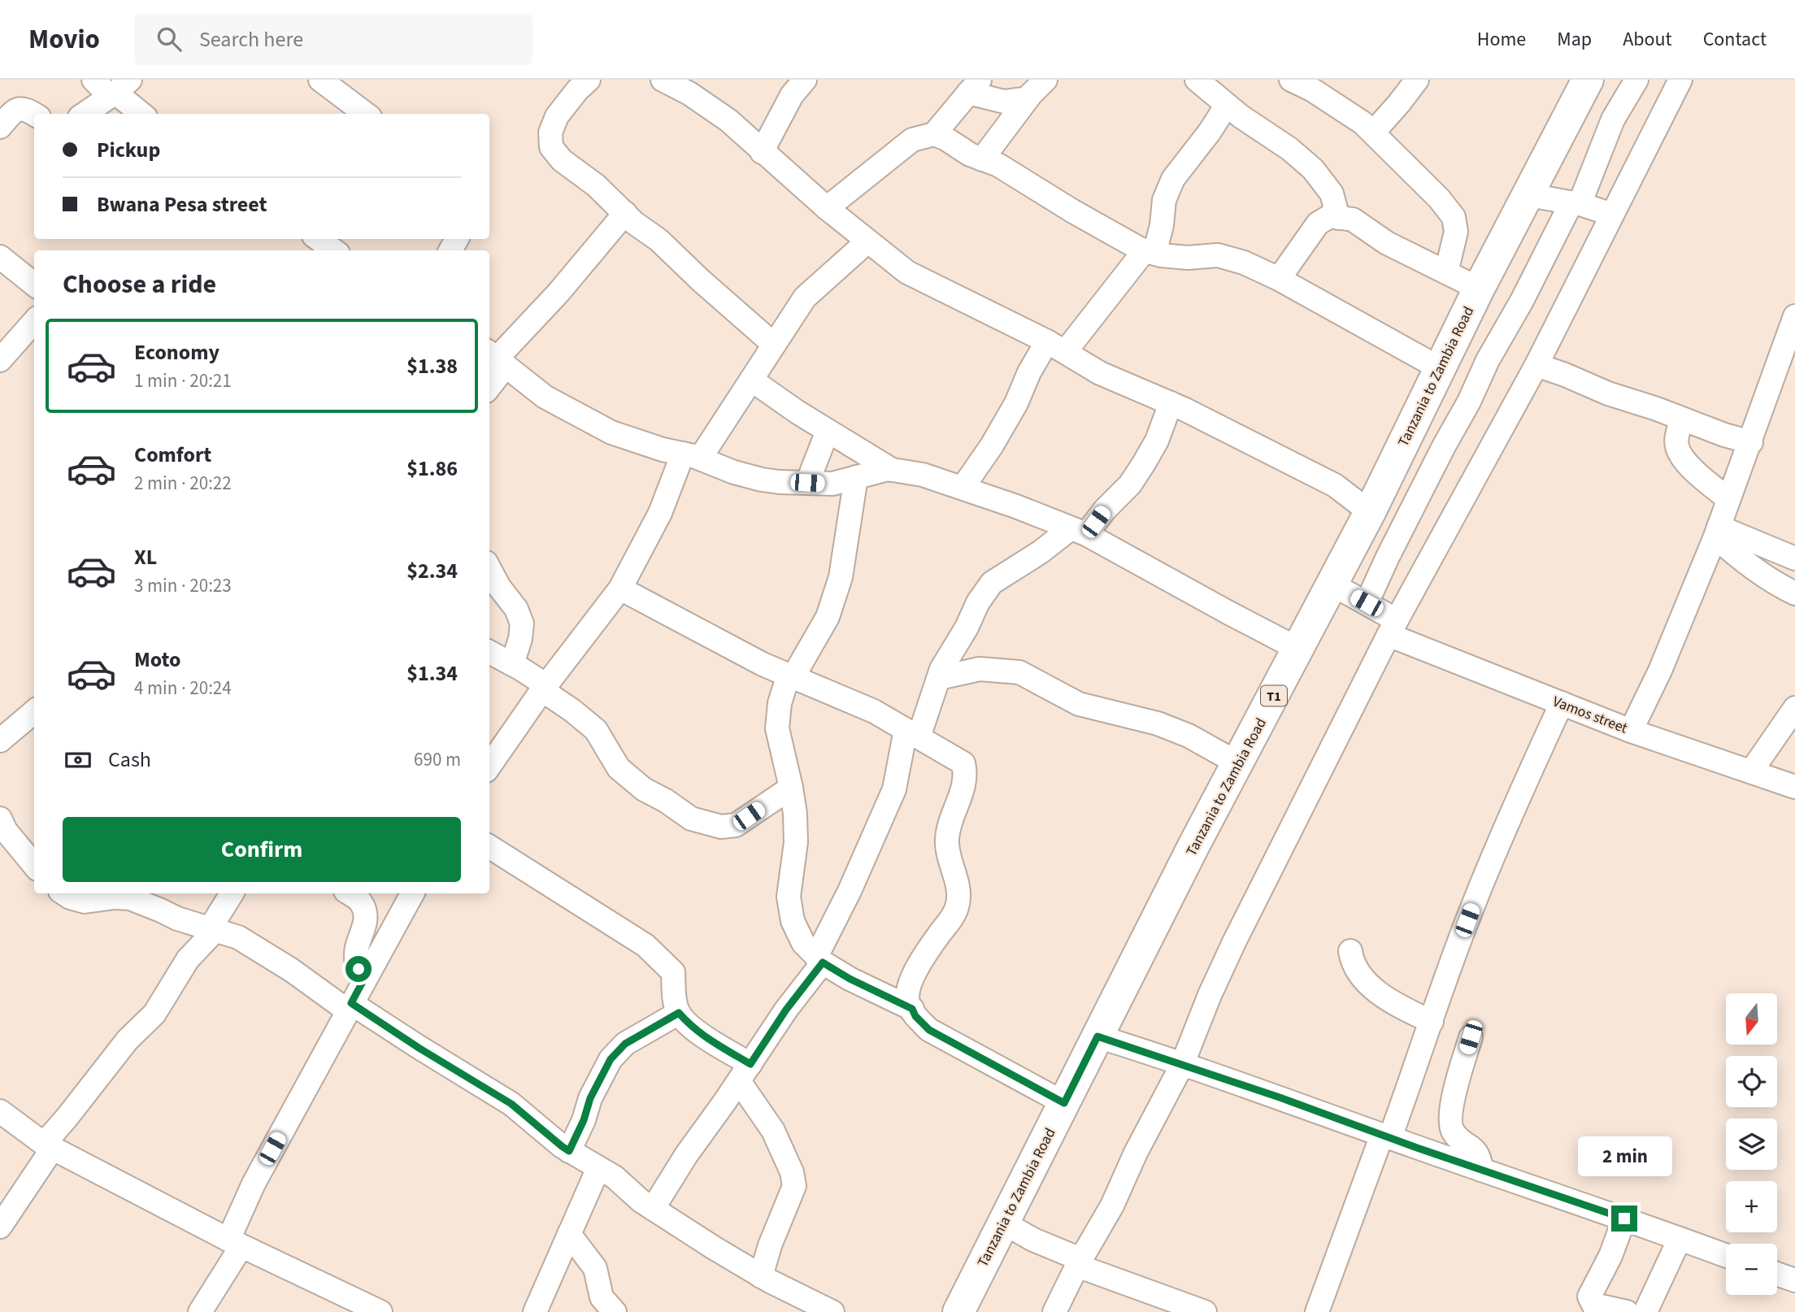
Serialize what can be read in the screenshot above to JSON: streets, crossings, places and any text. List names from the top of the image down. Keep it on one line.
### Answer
{"streets":{"highway":["Tanzania to Zambia Road","T1"],"street":["Vamos street"]},"crossings":[["Tanzania to Zambia Road","Vamos street"]],"north":"bottom","page":{"header":"Movio","search":"Search here","nav":["Home","Map","About","Contact"],"banner":["Pickup","Bwana Pesa street"],"heading":"Choose a ride","list":[{"name":"Economy","note":"1 min · 20:21","value":"$1.38"},{"name":"Comfort","note":"2 min · 20:22","value":"$1.86"},{"name":"XL","note":"3 min · 20:23","value":"$2.34"},{"name":"Moto","note":"4 min · 20:24","value":"$1.34"}],"pay":["Cash","690 m"],"buttons":"Confirm","map_buttons":["+","−"],"bubble":"2 min"}}
